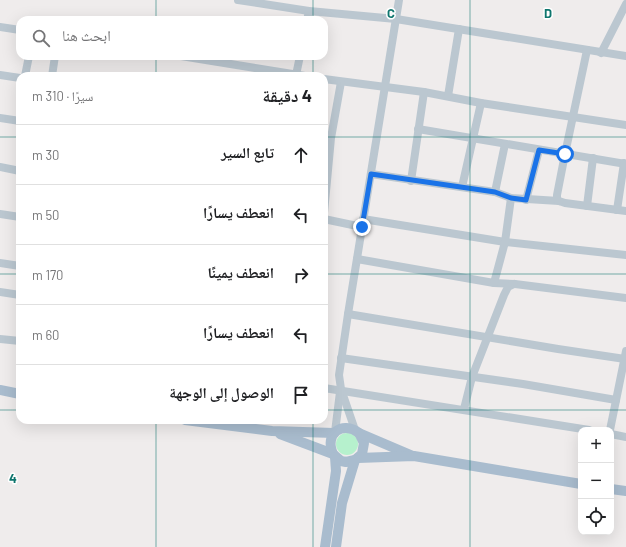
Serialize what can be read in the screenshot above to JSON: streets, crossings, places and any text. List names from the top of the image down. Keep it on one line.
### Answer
{"page":{"search":"ابحث هنا","heading":["4 دقيقة","سيرًا · 310 m"],"list":[["تابع السير","30 m"],["انعطف يسارًا","50 m"],["انعطف يمينًا","170 m"],["انعطف يسارًا","60 m"],"الوصول إلى الوجهة"],"map_buttons":["+","−"]},"grid":{"columns":["C","D"],"rows":["4"]}}
